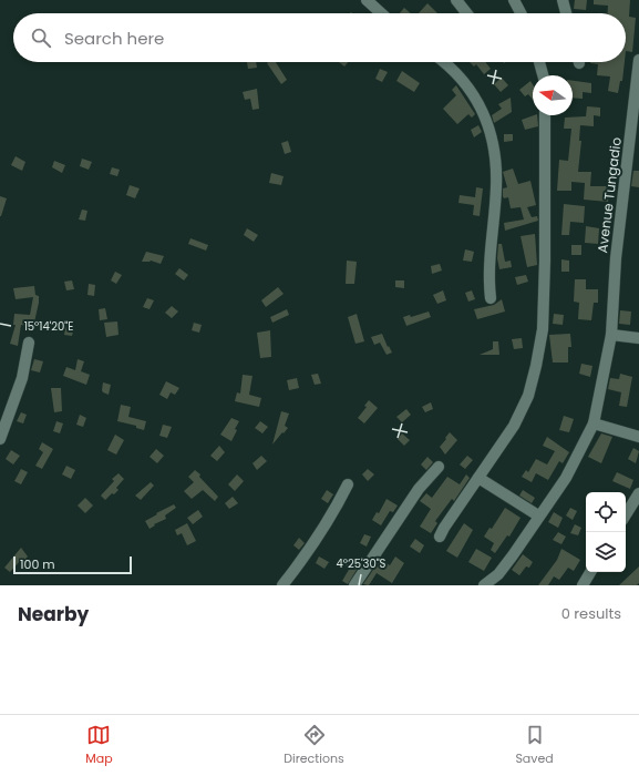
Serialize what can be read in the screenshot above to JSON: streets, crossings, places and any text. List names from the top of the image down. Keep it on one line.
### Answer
{"streets":{"street":["Avenue Tungadio"]},"scale_bar":"100 m","north":"left","page":{"search":"Search here","scale":"100 m","heading":["Nearby","0 results"],"nav":["Map","Directions","Saved"]},"coordinates":["15°14'20\"E","4°25'30\"S"]}
